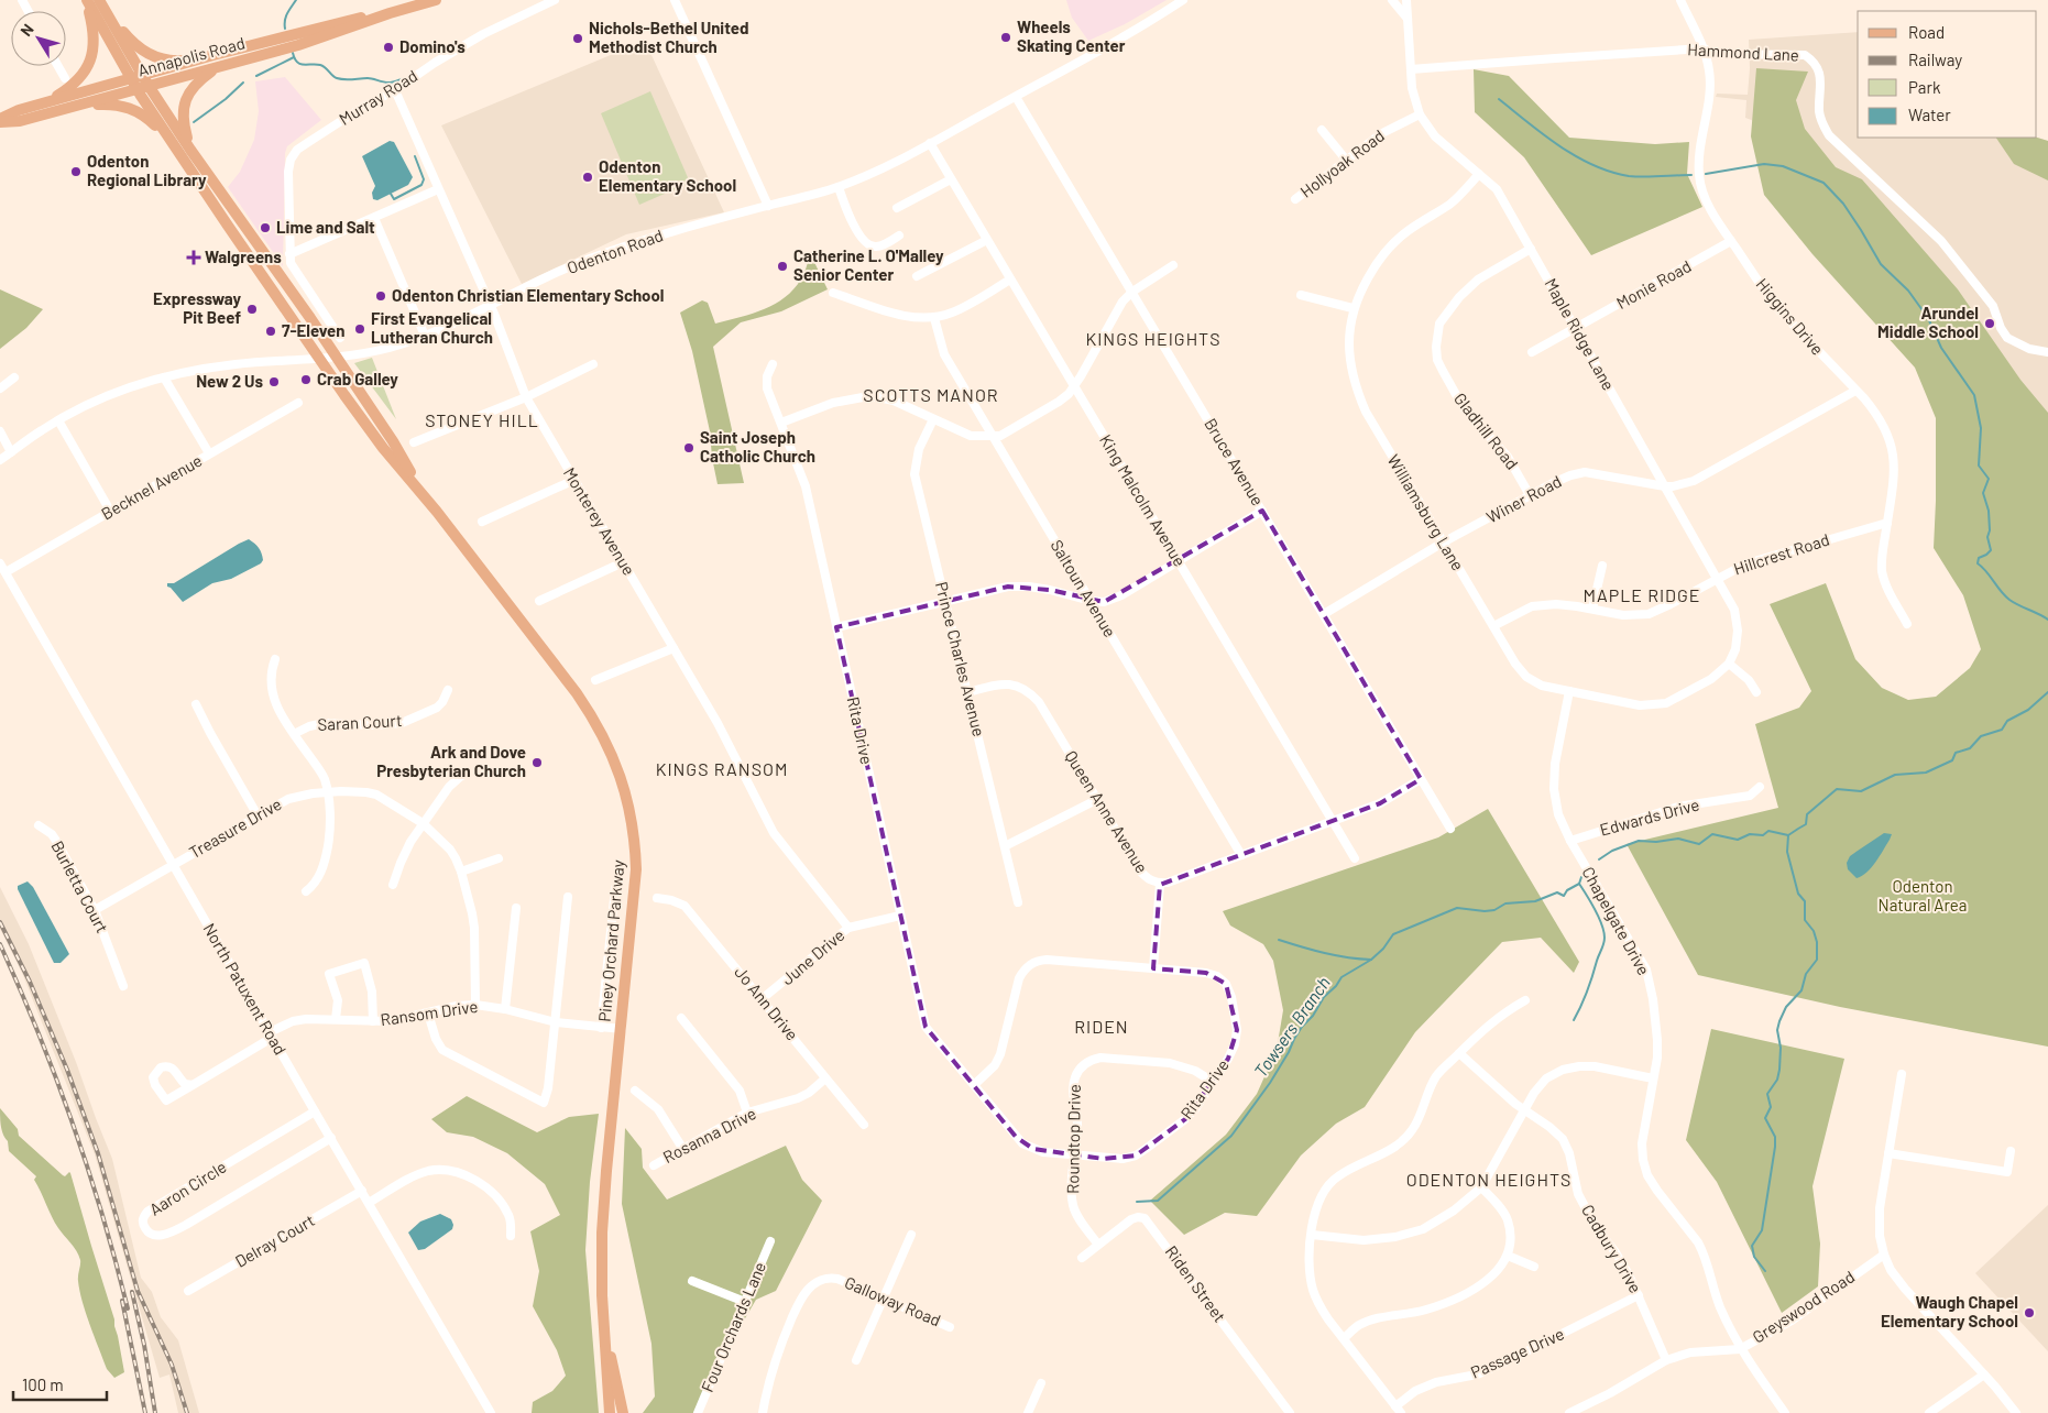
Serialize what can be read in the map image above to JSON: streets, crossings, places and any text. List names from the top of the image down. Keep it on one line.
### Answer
{"streets":{"main road":["Annapolis Road","Piney Orchard Parkway"],"street":["Hammond Lane","Murray Road","Hollyoak Road","Odenton Road","Monie Road","Higgins Drive","Maple Ridge Lane","Gladhill Road","Bruce Avenue","Becknel Avenue","Winer Road","King Malcolm Avenue","Williamsburg Lane","Monterey Avenue","Hillcrest Road","Saltoun Avenue","Prince Charles Avenue","Saran Court","Rita Drive","Queen Anne Avenue","Edwards Drive","Treasure Drive","Burletta Court","Chapelgate Drive","June Drive","North Patuxent Road","Jo Ann Drive","Ransom Drive","Rosanna Drive","Roundtop Drive","Aaron Circle","Delray Court","Cadbury Drive","Riden Street","Galloway Road","Greyswood Road","Four Orchards Lane","Passage Drive"]},"crossings":[["Hammond Lane","Higgins Drive"],["Hammond Lane","Maple Ridge Lane"],["Annapolis Road","Piney Orchard Parkway"],["Murray Road","Monterey Avenue"],["Hollyoak Road","Maple Ridge Lane"],["Odenton Road","Bruce Avenue"],["Odenton Road","King Malcolm Avenue"],["Odenton Road","Monterey Avenue"],["Odenton Road","Piney Orchard Parkway"],["Monie Road","Higgins Drive"],["Monie Road","Maple Ridge Lane"],["Higgins Drive","Winer Road"],["Higgins Drive","Hillcrest Road"],["Maple Ridge Lane","Gladhill Road"],["Maple Ridge Lane","Winer Road"],["Maple Ridge Lane","Williamsburg Lane"],["Maple Ridge Lane","Hillcrest Road"],["Gladhill Road","Winer Road"],["Bruce Avenue","Winer Road"],["Bruce Avenue","Queen Anne Avenue"],["Becknel Avenue","North Patuxent Road"],["Winer Road","Williamsburg Lane"],["King Malcolm Avenue","Queen Anne Avenue"],["Williamsburg Lane","Hillcrest Road"],["Williamsburg Lane","Chapelgate Drive"],["Monterey Avenue","June Drive"],["Saltoun Avenue","Queen Anne Avenue"],["Prince Charles Avenue","Queen Anne Avenue"],["Rita Drive","June Drive"],["Rita Drive","Roundtop Drive"],["Edwards Drive","Chapelgate Drive"],["Treasure Drive","Burletta Court"],["Treasure Drive","North Patuxent Road"],["Treasure Drive","Ransom Drive"],["Chapelgate Drive","Greyswood Road"],["Piney Orchard Parkway","Ransom Drive"],["June Drive","Jo Ann Drive"],["North Patuxent Road","Ransom Drive"],["North Patuxent Road","Aaron Circle"],["North Patuxent Road","Delray Court"],["Jo Ann Drive","Rosanna Drive"],["Roundtop Drive","Riden Street"],["Cadbury Drive","Greyswood Road"],["Cadbury Drive","Passage Drive"]],"districts":["KINGS HEIGHTS","SCOTTS MANOR","STONEY HILL","MAPLE RIDGE","KINGS RANSOM","RIDEN","ODENTON HEIGHTS"],"water":["Towsers Branch"],"parks":["Odenton Natural Area"],"places":{"other":["Wheels Skating Center","Nichols-Bethel United Methodist Church","Domino's","Odenton Regional Library","Odenton Elementary School","Lime and Salt","Catherine L. O'Malley Senior Center","Odenton Christian Elementary School","Expressway Pit Beef","Arundel Middle School","First Evangelical Lutheran Church","7-Eleven","Crab Galley","New 2 Us","Saint Joseph Catholic Church","Ark and Dove Presbyterian Church","Waugh Chapel Elementary School"],"health":["Walgreens"]},"legend":["Road","Railway","Park","Water"],"scale_bar":"100 m","north":"top left"}
